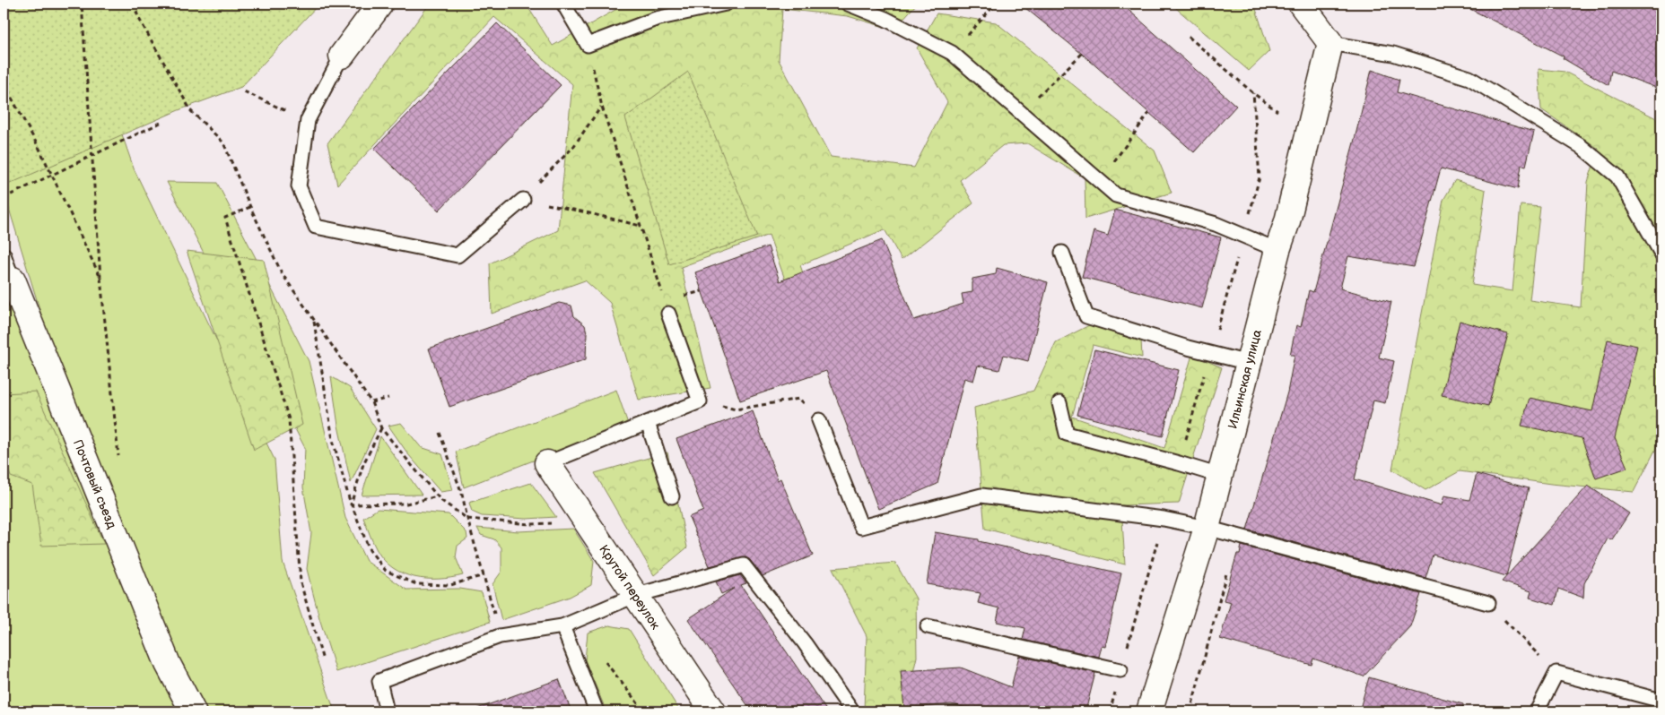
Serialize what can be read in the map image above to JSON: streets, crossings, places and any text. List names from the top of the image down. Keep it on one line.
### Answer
{"streets":{"street":["Ильинская улица","Почтовый съезд","Крутой переулок"]}}
